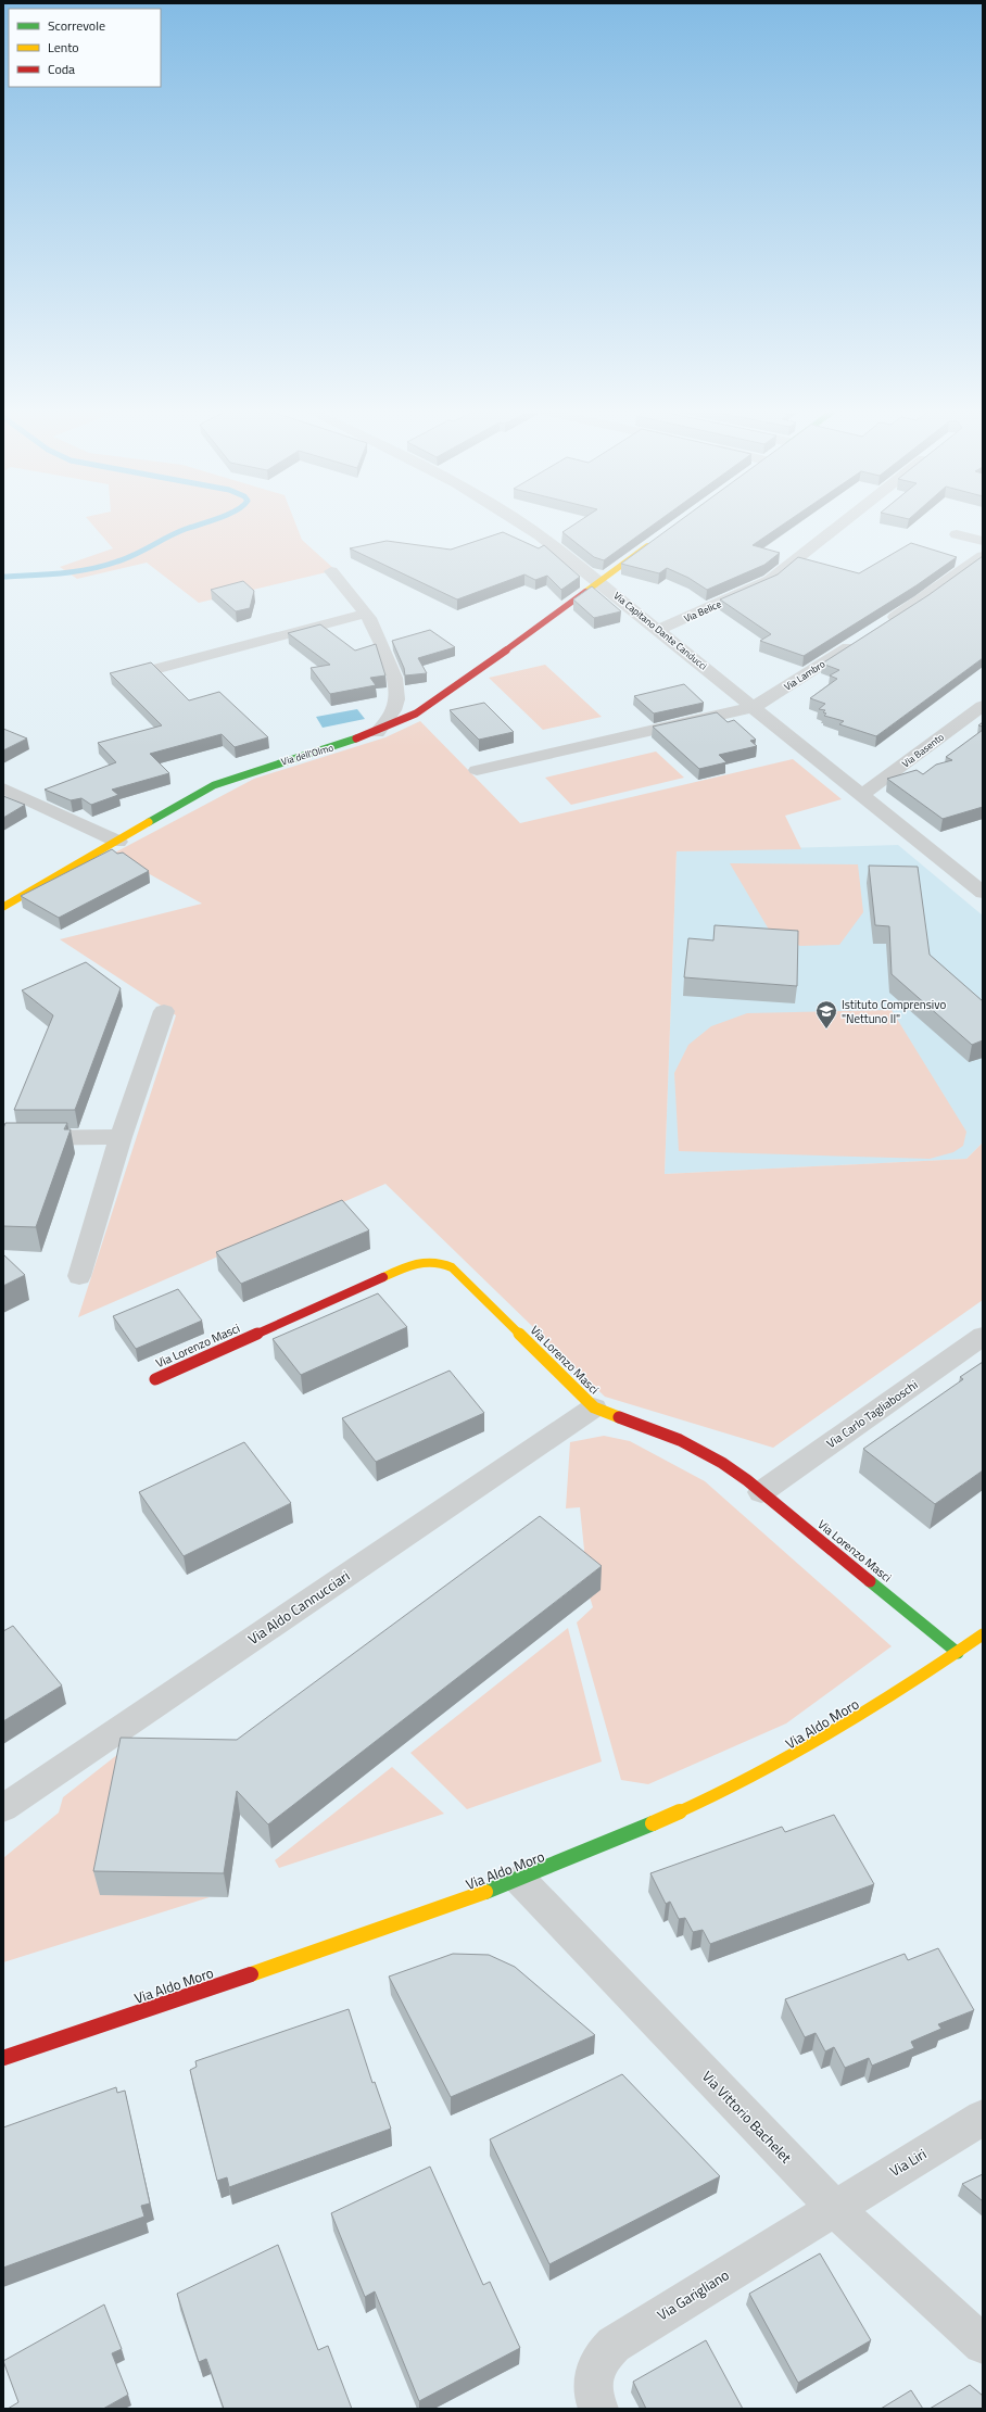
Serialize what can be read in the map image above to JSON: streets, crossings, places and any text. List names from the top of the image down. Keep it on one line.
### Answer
{"streets":{"street":["Via Belice","Via Capitano Dante Canducci","Via Lambro","Via Basento","Via dell'Olmo","Via Lorenzo Masci","Via Carlo Tagliaboschi","Via Aldo Cannucciari","Via Aldo Moro","Via Vittorio Bachelet","Via Liri","Via Garigliano"]},"crossings":[["Via Belice","Via Capitano Dante Canducci"],["Via Capitano Dante Canducci","Via Lambro"],["Via Capitano Dante Canducci","Via Basento"],["Via Capitano Dante Canducci","Via dell'Olmo"],["Via Lorenzo Masci","Via Carlo Tagliaboschi"],["Via Lorenzo Masci","Via Aldo Cannucciari"],["Via Lorenzo Masci","Via Aldo Moro"],["Via Aldo Moro","Via Vittorio Bachelet"],["Via Vittorio Bachelet","Via Liri"],["Via Vittorio Bachelet","Via Garigliano"],["Via Liri","Via Garigliano"]],"places":{"school or university":["Istituto Comprensivo \"Nettuno II\""]},"legend":["Scorrevole","Lento","Coda"]}
